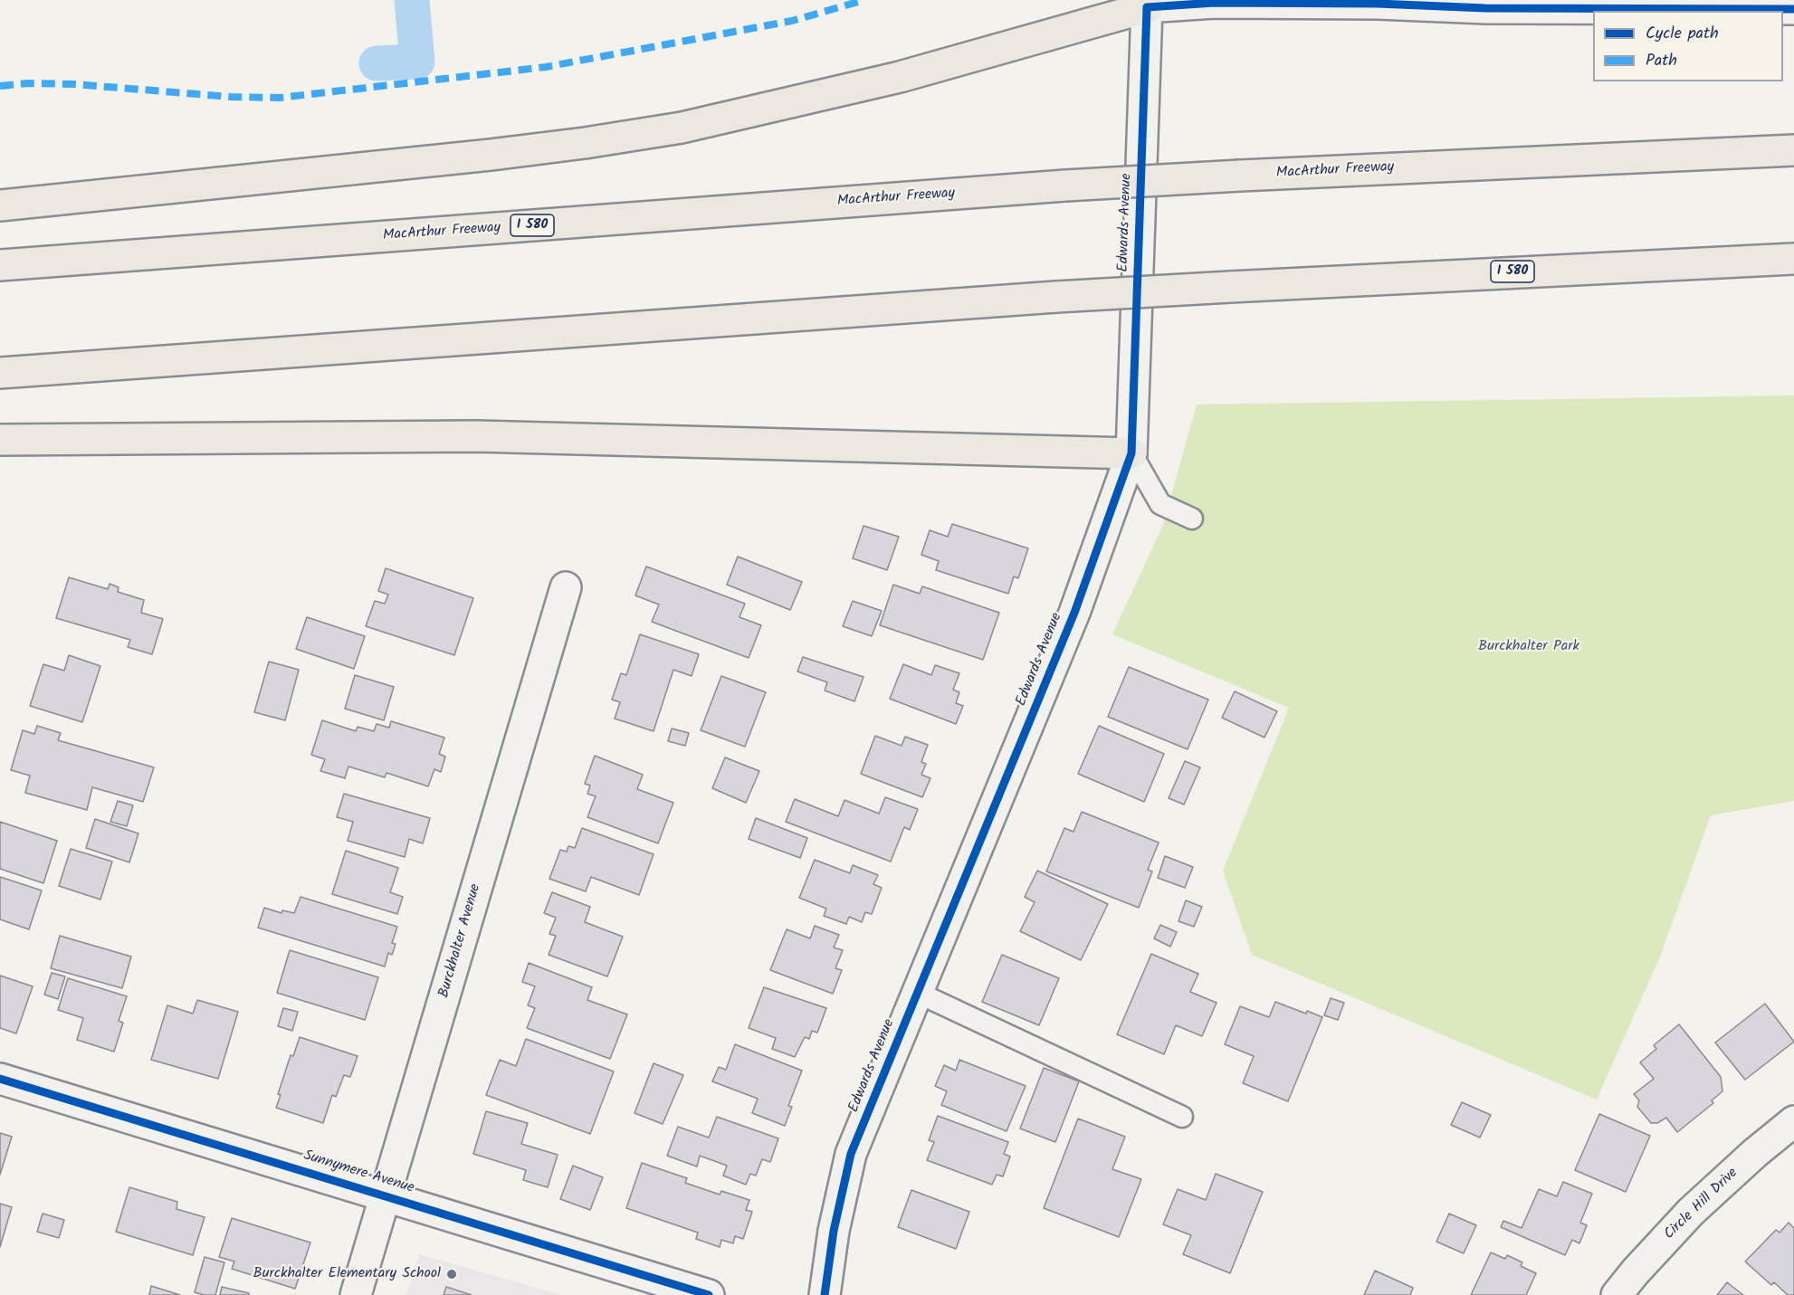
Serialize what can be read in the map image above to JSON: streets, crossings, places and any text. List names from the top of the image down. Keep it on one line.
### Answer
{"streets":{"highway":["MacArthur Freeway","I 580"],"main road":["Edwards Avenue","Burckhalter Avenue","Sunnymere Avenue","Circle Hill Drive"]},"crossings":[["Burckhalter Avenue","Sunnymere Avenue"]],"parks":["Burckhalter Park"],"places":["Burckhalter Elementary School"],"legend":["Cycle path","Path"]}
